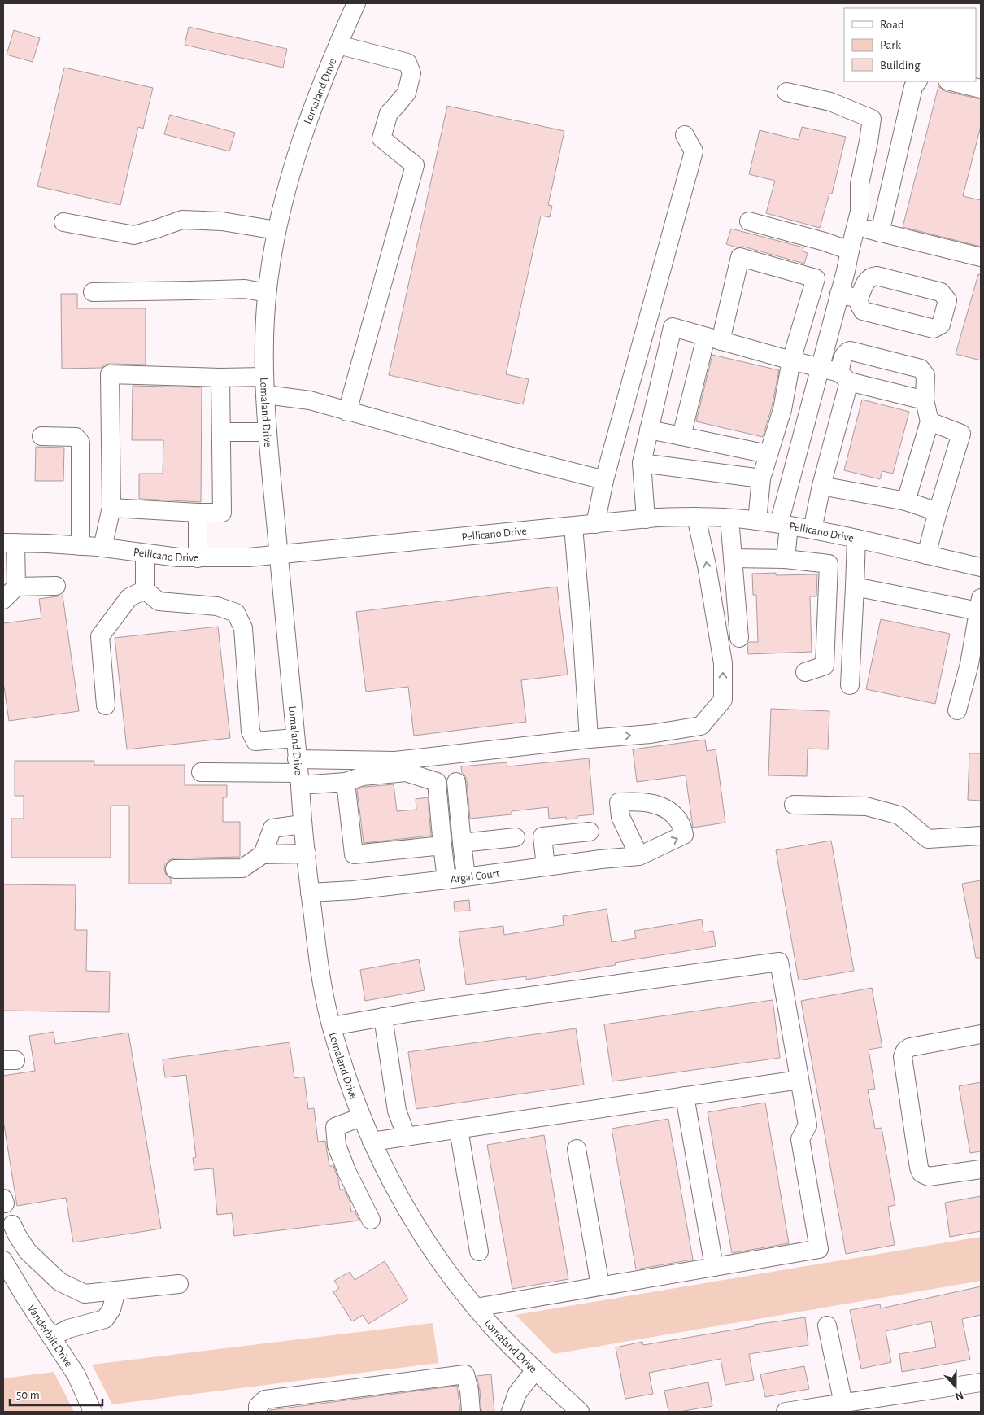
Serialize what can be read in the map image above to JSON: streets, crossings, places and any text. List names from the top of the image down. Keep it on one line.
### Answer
{"streets":{"street":["Lomaland Drive","Pellicano Drive","Argal Court","Vanderbilt Drive"]},"crossings":[["Lomaland Drive","Pellicano Drive"],["Lomaland Drive","Argal Court"]],"legend":["Road","Park","Building"],"scale_bar":"50 m","north":"bottom"}
